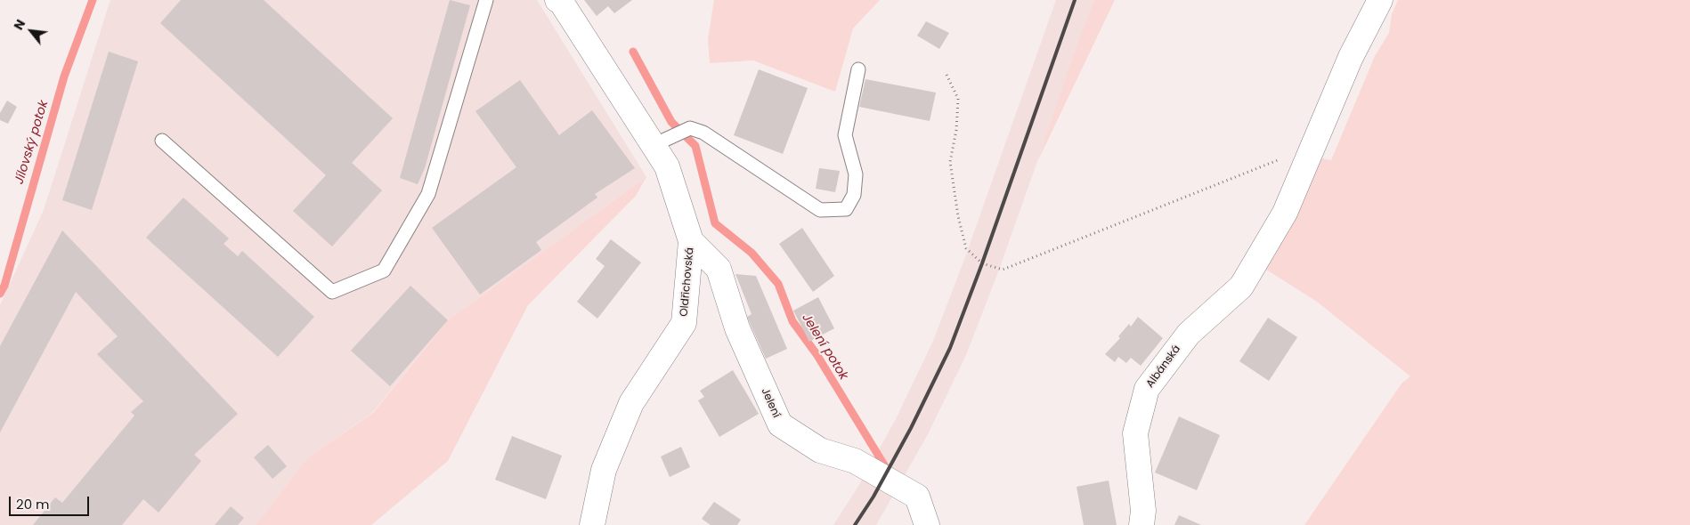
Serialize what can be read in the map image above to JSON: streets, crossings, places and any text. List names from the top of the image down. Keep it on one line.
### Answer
{"streets":{"street":["Oldřichovská","Albánská","Jelení"]},"crossings":[["Oldřichovská","Jelení"]],"water":["Jílovský potok","Jelení potok"],"scale_bar":"20 m","north":"top left"}
